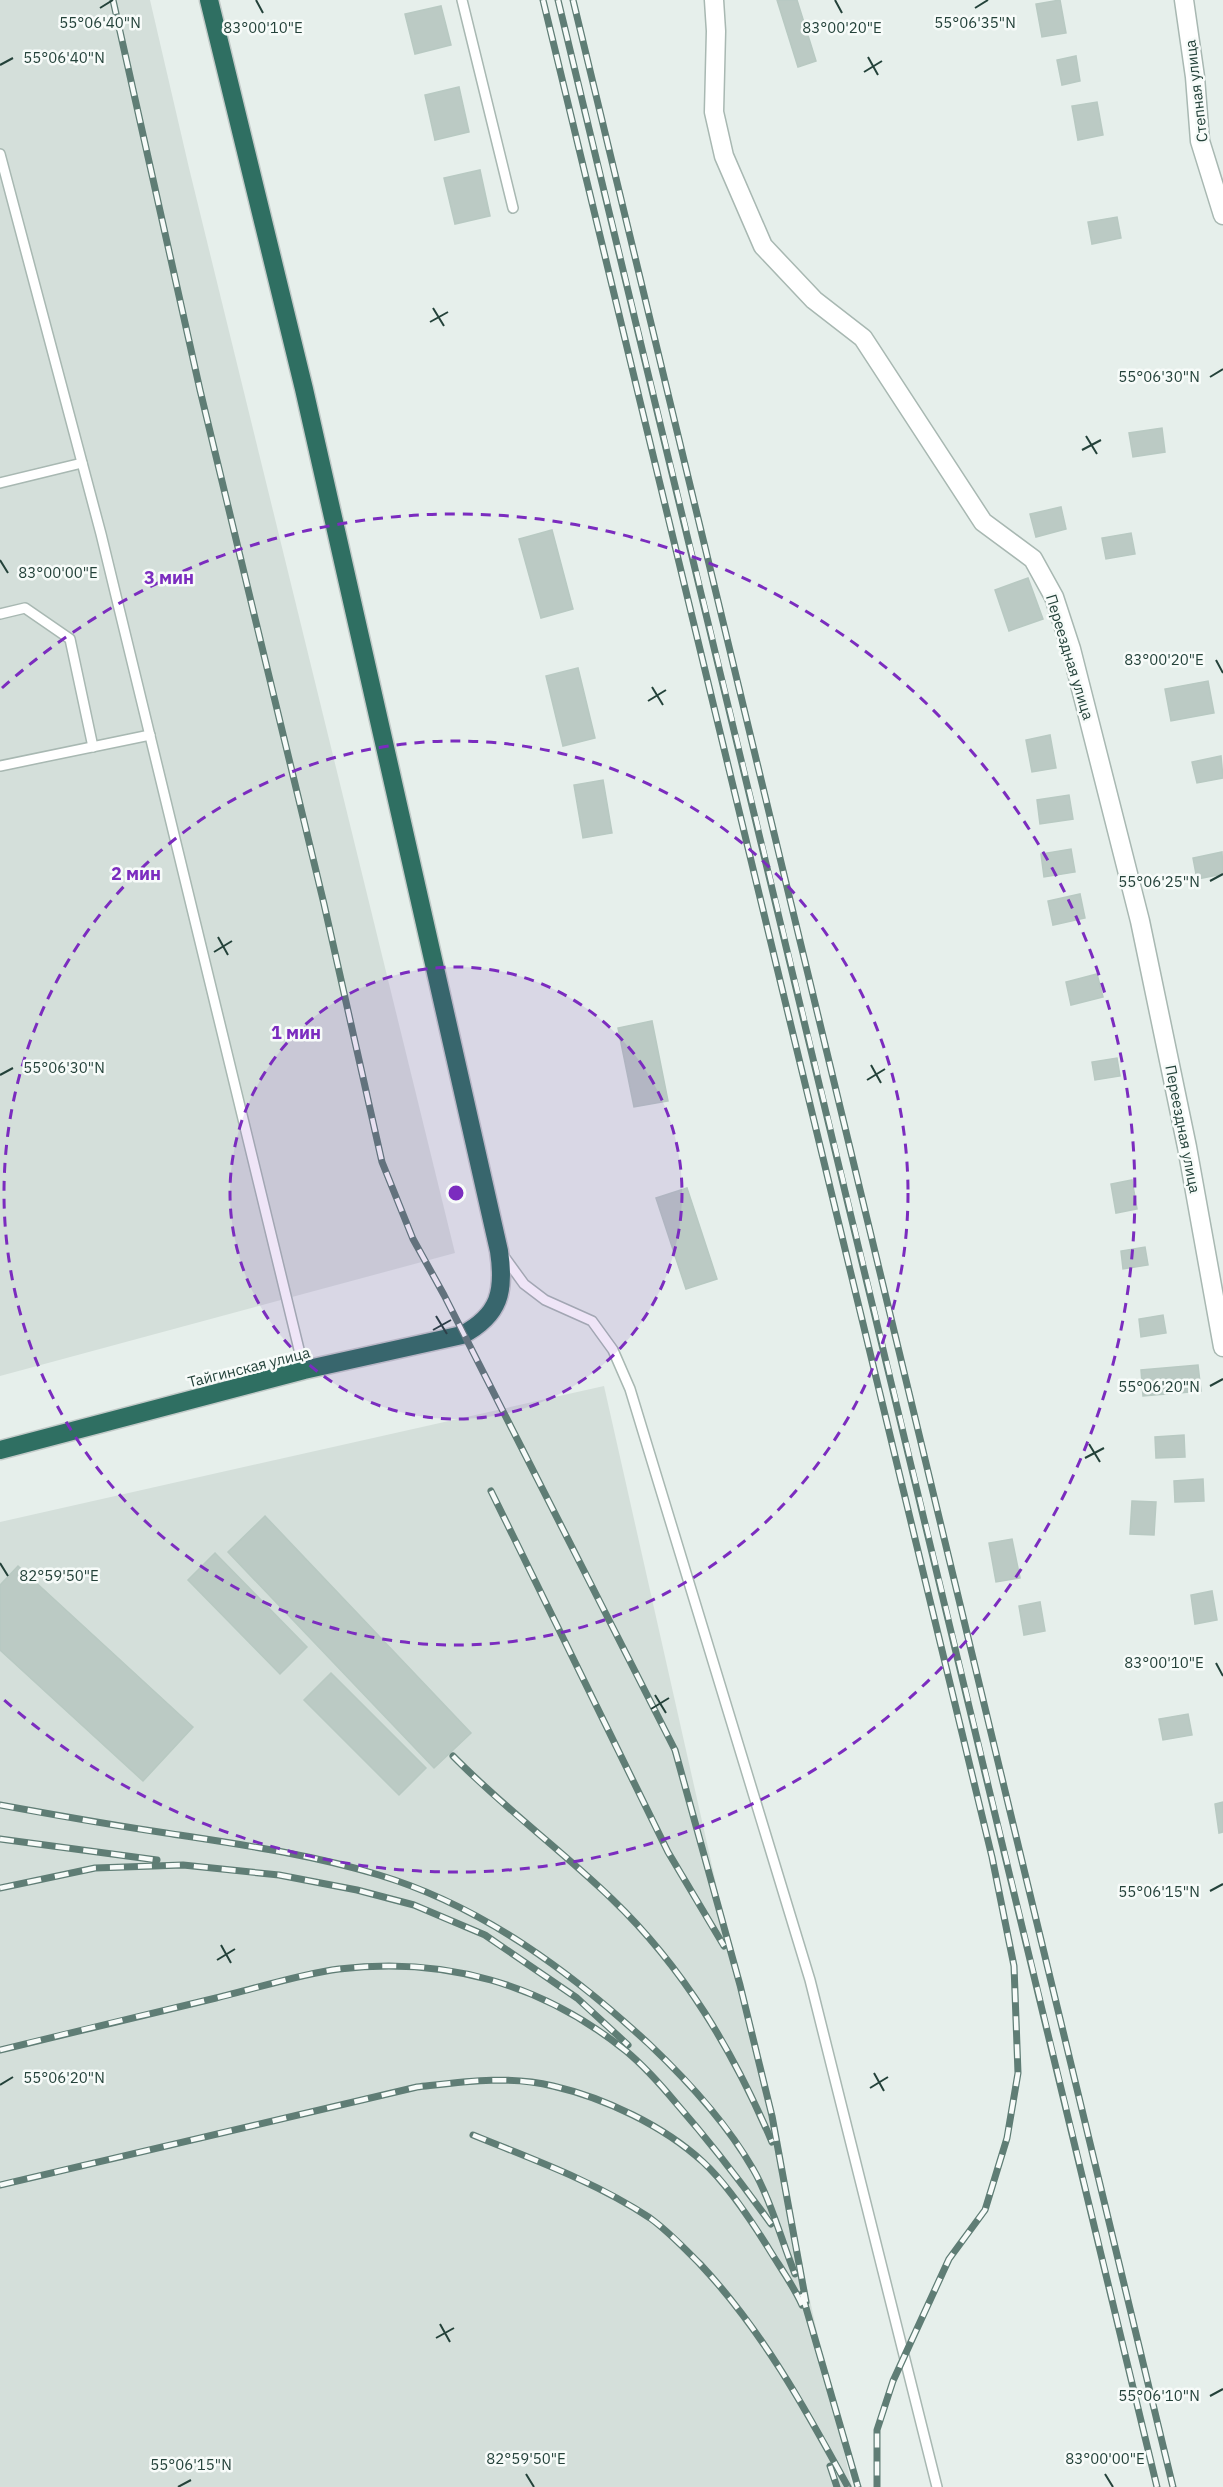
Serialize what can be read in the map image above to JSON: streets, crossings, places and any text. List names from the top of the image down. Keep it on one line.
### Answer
{"streets":{"highway":["Тайгинская улица"],"street":["Степная улица","Переездная улица"]},"coordinates":["55°06'40\"N","55°06'35\"N","83°00'10\"E","83°00'20\"E","55°06'30\"N","83°00'00\"E","55°06'25\"N","55°06'20\"N","82°59'50\"E","55°06'15\"N","55°06'10\"N"],"rings":["3 мин","2 мин","1 мин"]}
